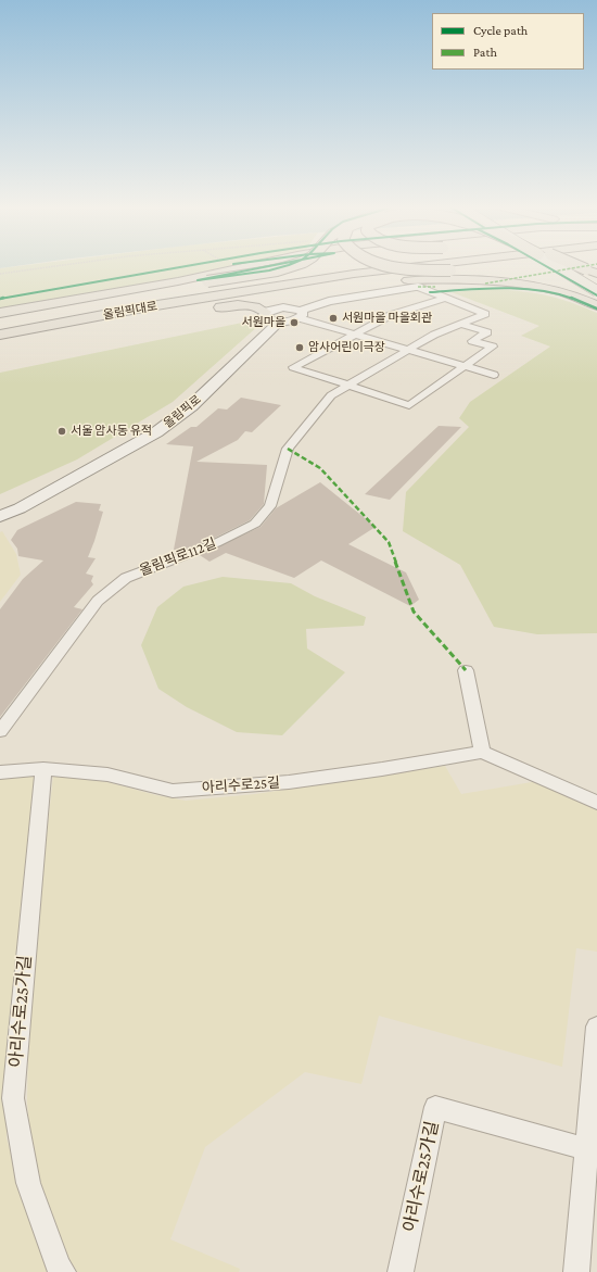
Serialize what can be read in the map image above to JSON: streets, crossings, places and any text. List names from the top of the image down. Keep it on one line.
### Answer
{"streets":{"highway":["올림픽대로"],"main road":["올림픽로"],"street":["올림픽로112길","아리수로25길","아리수로25가길"]},"crossings":[["아리수로25길","아리수로25가길"]],"places":["서원마을 마을회관","서원마을","암사어린이극장","서울 암사동 유적"],"legend":["Cycle path","Path"]}
